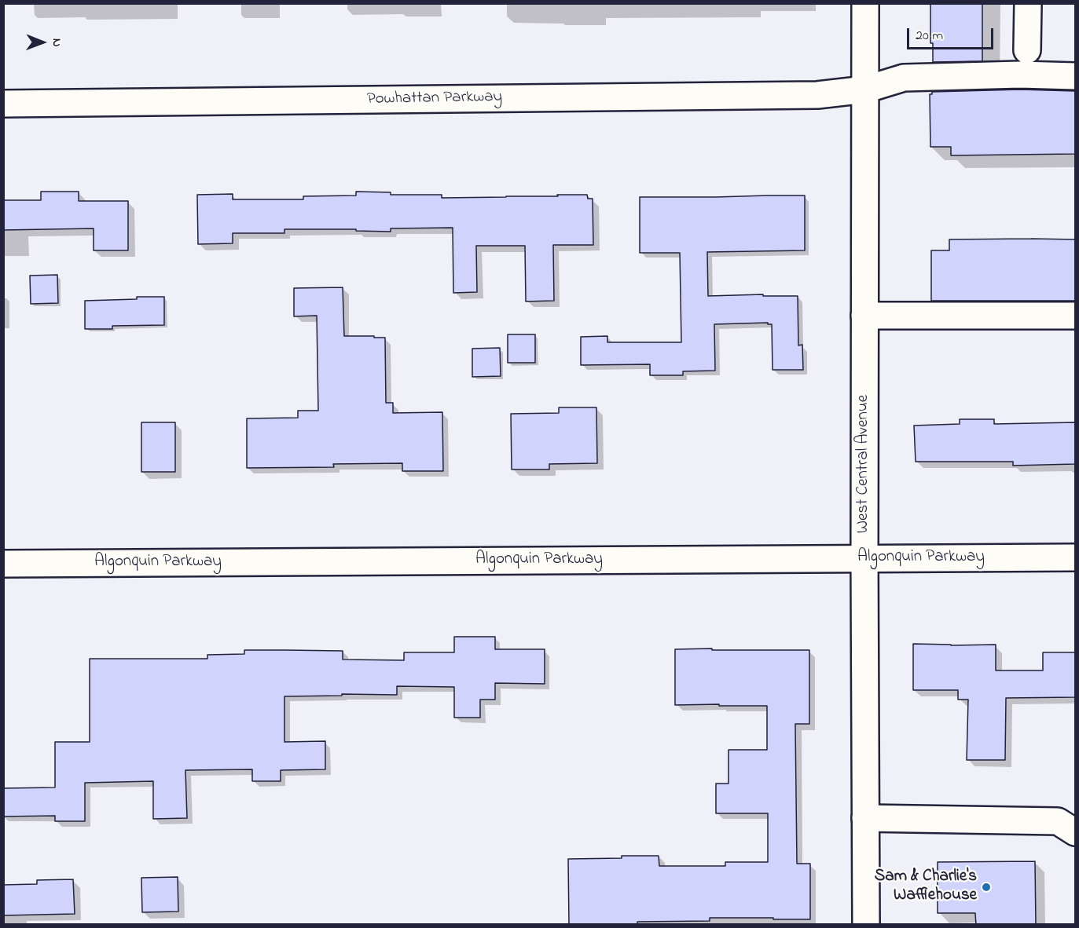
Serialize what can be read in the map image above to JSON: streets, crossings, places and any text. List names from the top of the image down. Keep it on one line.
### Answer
{"streets":{"street":["Powhattan Parkway","West Central Avenue","Algonquin Parkway"]},"crossings":[["Powhattan Parkway","West Central Avenue"],["West Central Avenue","Algonquin Parkway"]],"places":["Sam & Charlie's Wafflehouse"],"scale_bar":"20 m","north":"right"}
